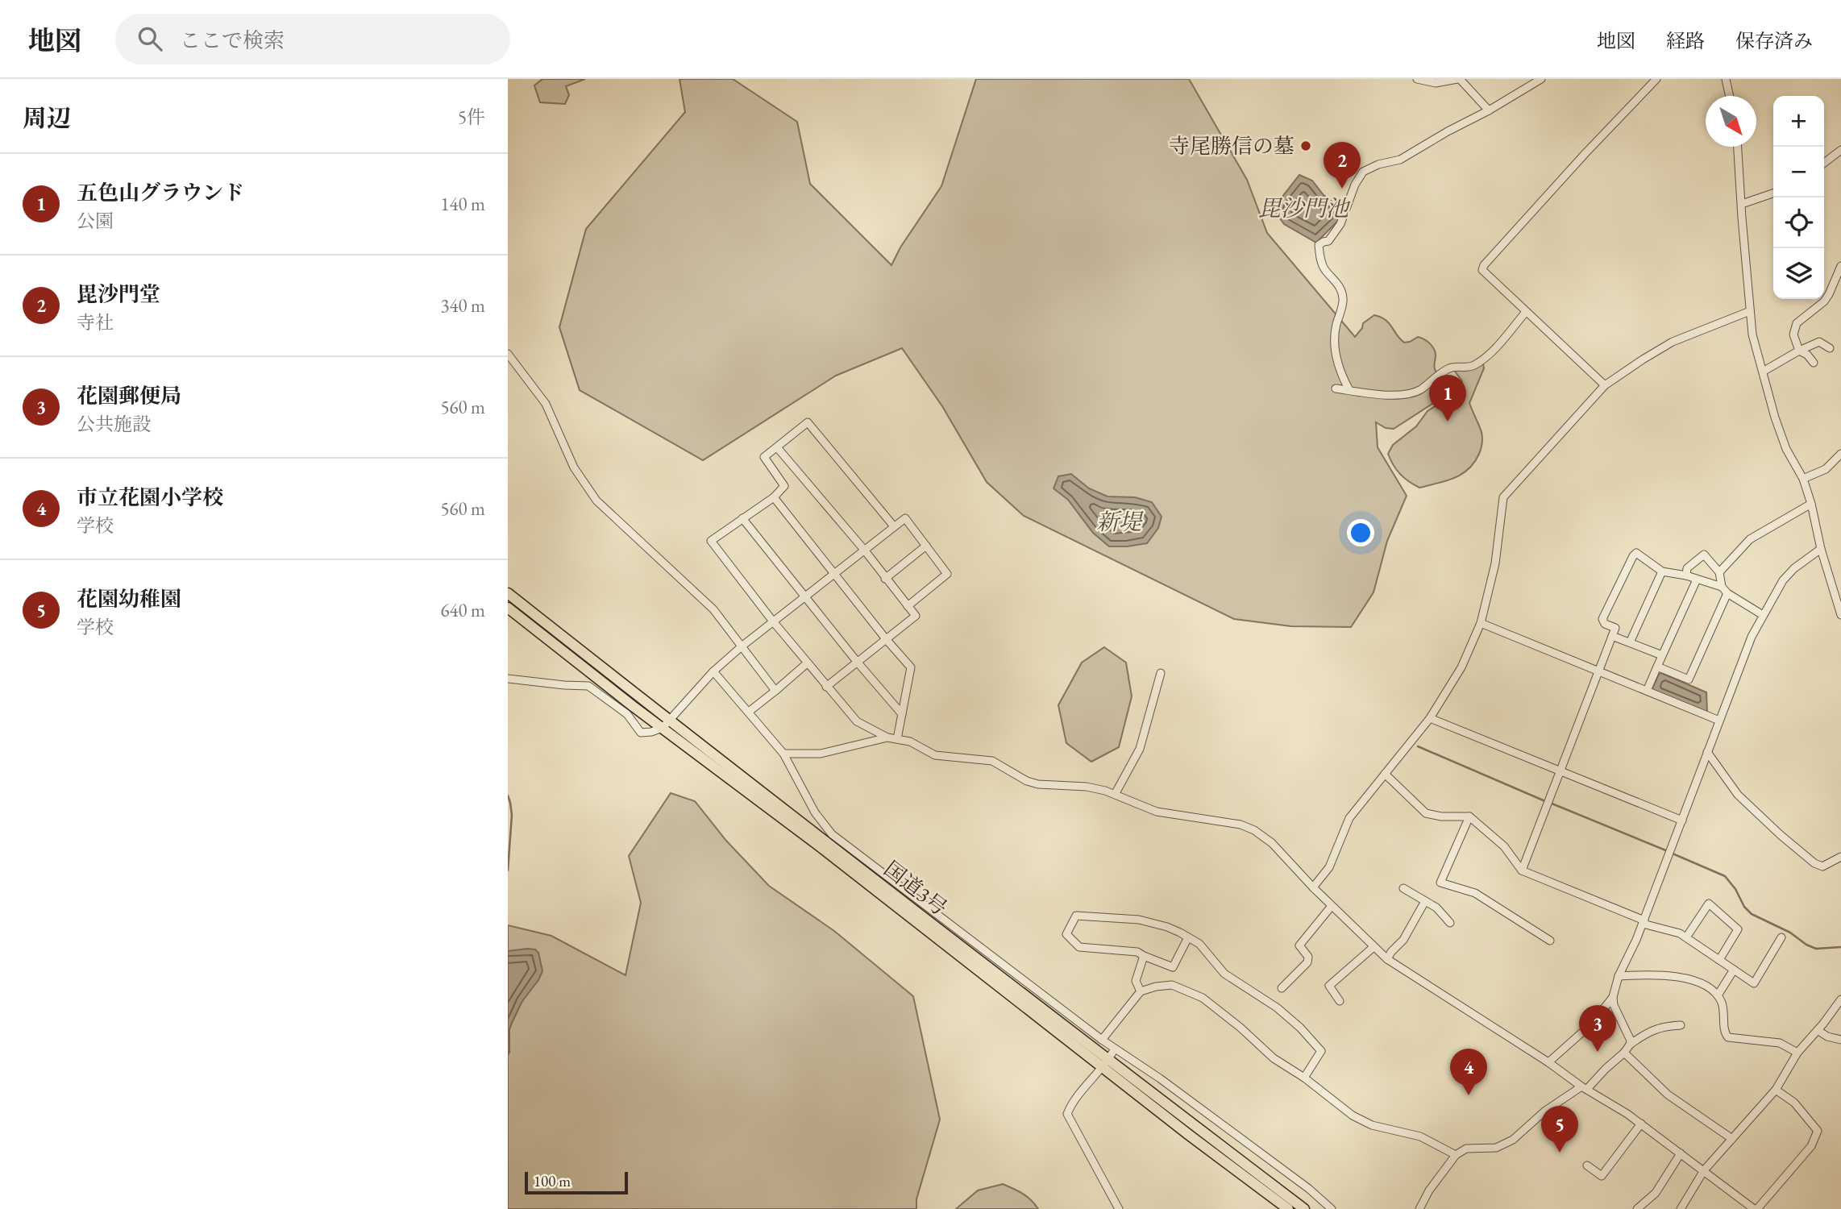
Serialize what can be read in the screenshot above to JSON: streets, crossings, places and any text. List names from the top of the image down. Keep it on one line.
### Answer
{"streets":{"highway":["国道3号"]},"water":["毘沙門池","新堤"],"places":["寺尾勝信の墓"],"scale_bar":"100 m","north":"bottom right","page":{"header":"地図","search":"ここで検索","nav":["地図","経路","保存済み"],"heading":["周辺","5件"],"map_buttons":["+","−"],"pins":["2","1","3","4","5"],"list":[{"mark":"1","name":"五色山グラウンド","note":"公園","value":"140 m"},{"mark":"2","name":"毘沙門堂","note":"寺社","value":"340 m"},{"mark":"3","name":"花園郵便局","note":"公共施設","value":"560 m"},{"mark":"4","name":"市立花園小学校","note":"学校","value":"560 m"},{"mark":"5","name":"花園幼稚園","note":"学校","value":"640 m"}],"scale":"100 m"}}
